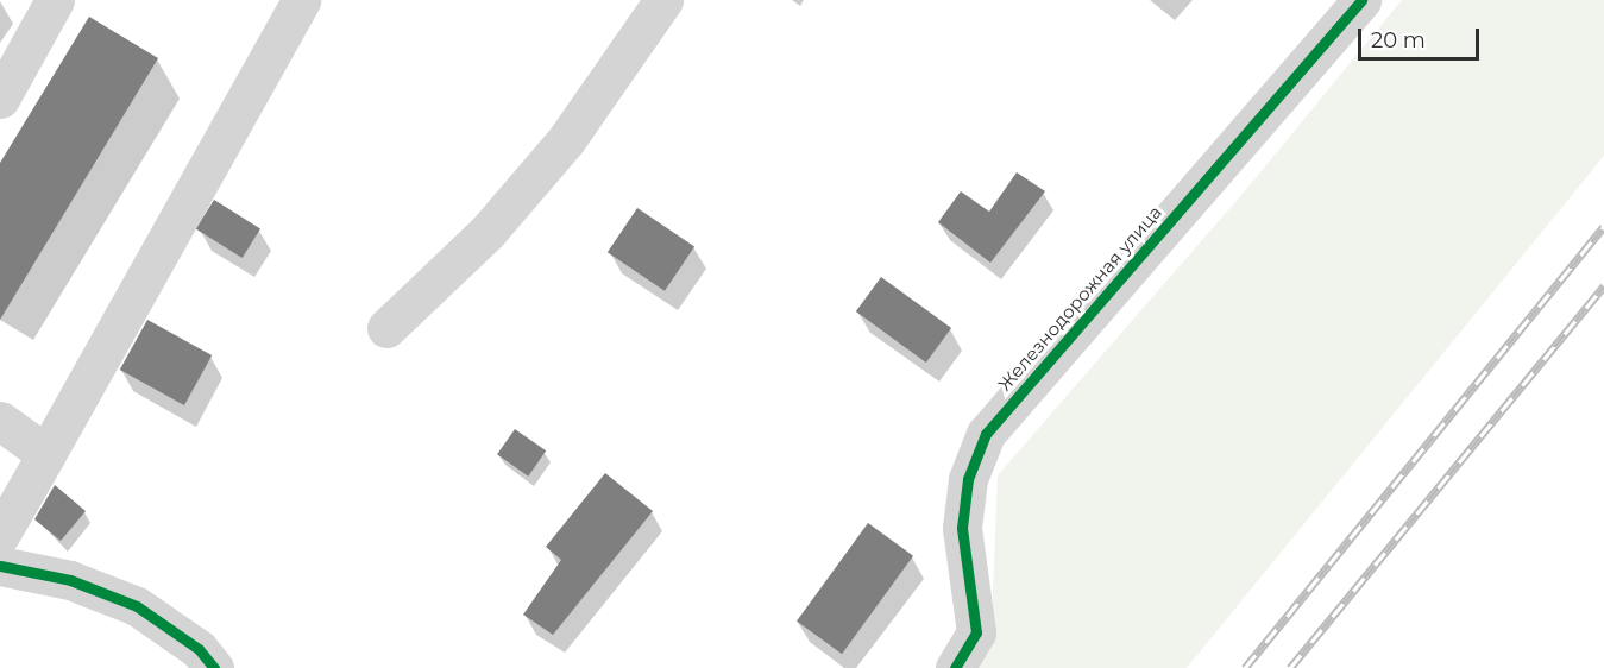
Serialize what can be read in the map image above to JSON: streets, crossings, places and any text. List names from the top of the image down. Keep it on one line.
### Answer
{"streets":{"street":["Железнодорожная улица"]},"scale_bar":"20 m"}
